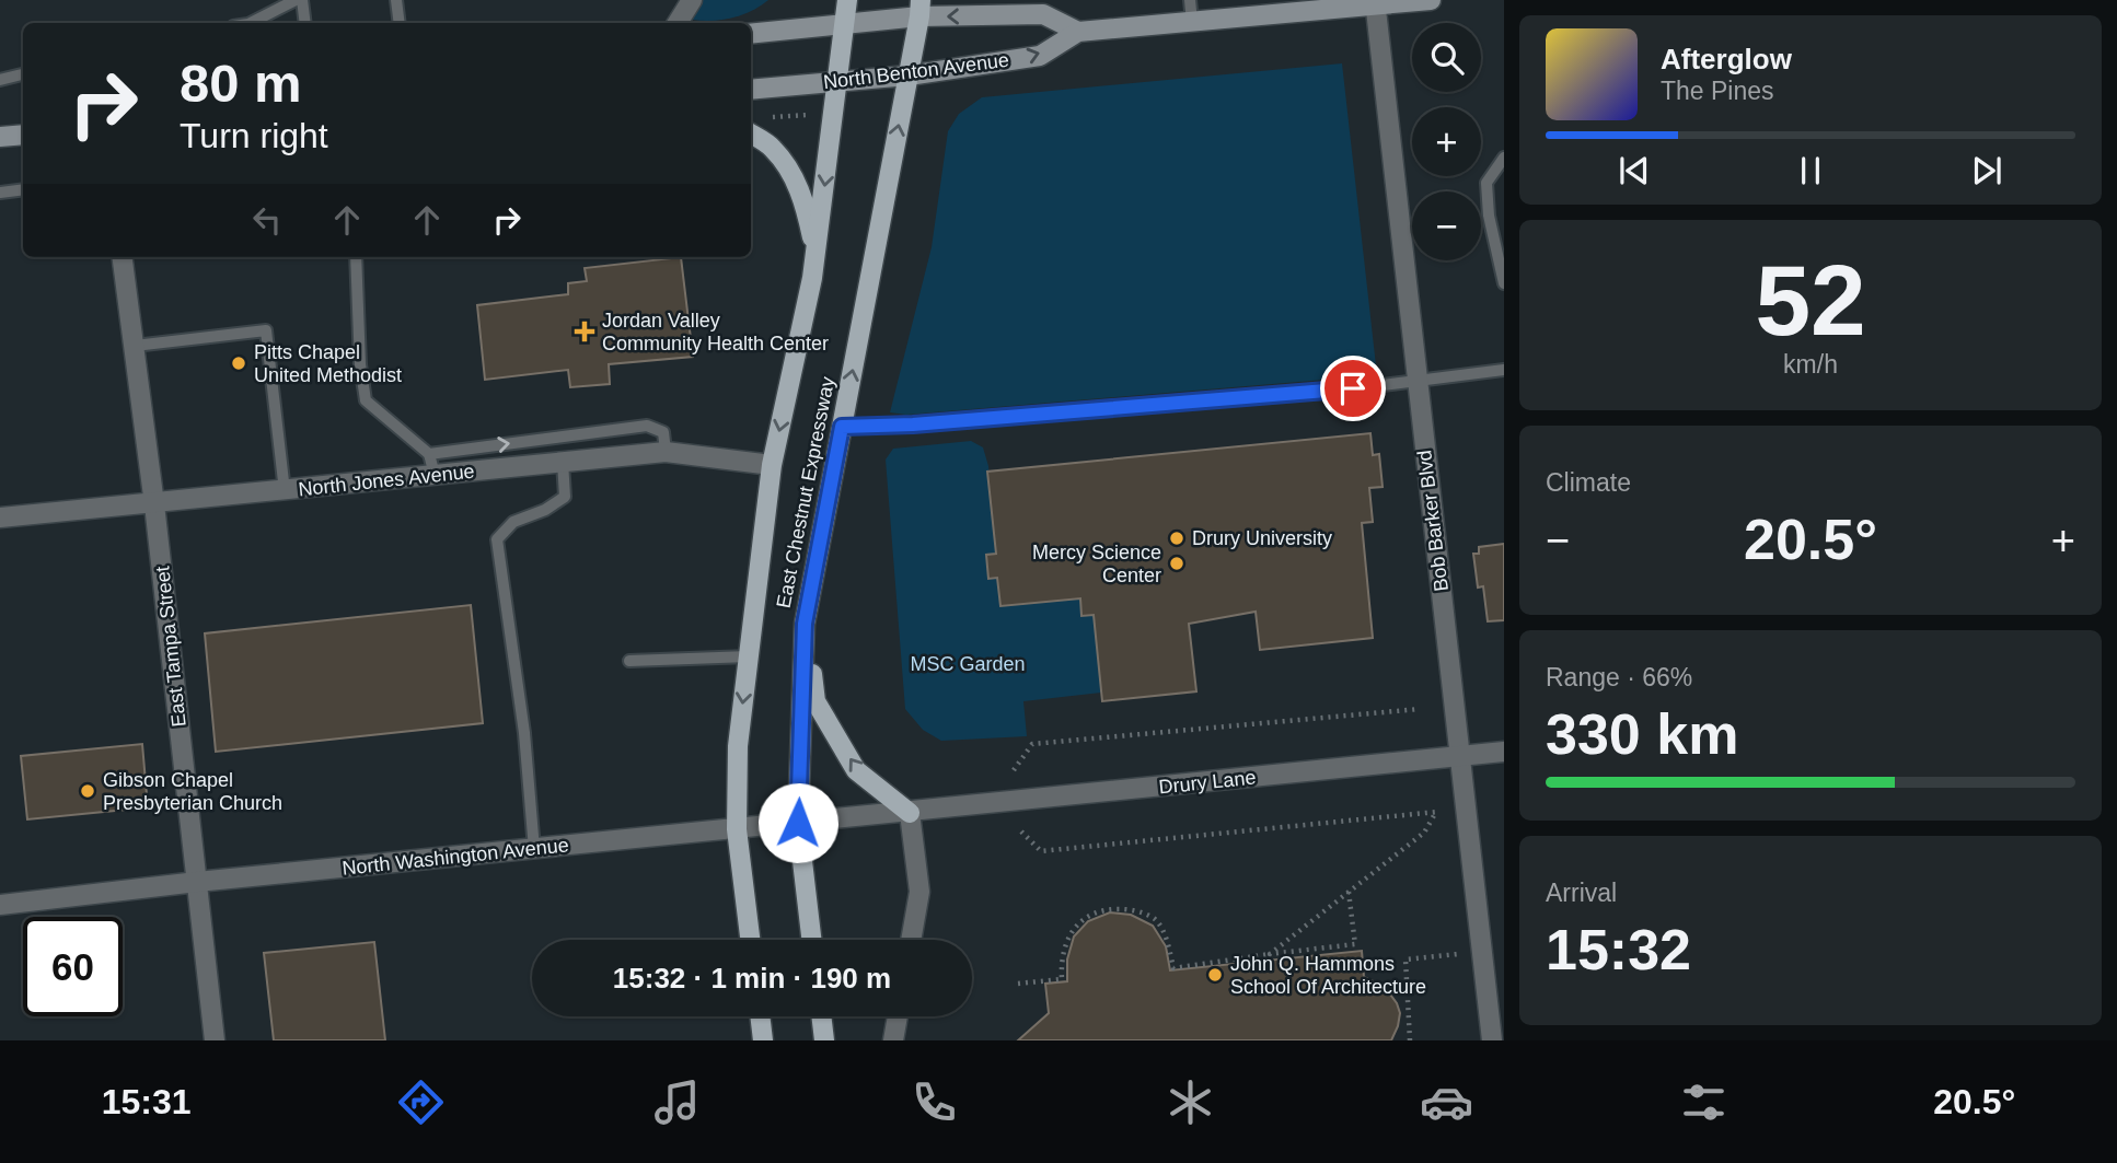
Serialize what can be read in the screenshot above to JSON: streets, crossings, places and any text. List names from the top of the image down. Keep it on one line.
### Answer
{"streets":{"main road":["North Benton Avenue","East Chestnut Expressway"],"street":["North Jones Avenue","Bob Barker Blvd","East Tampa Street","Drury Lane","North Washington Avenue"]},"crossings":[["North Benton Avenue","East Chestnut Expressway"],["North Benton Avenue","Bob Barker Blvd"],["North Jones Avenue","East Chestnut Expressway"],["North Jones Avenue","East Tampa Street"],["East Chestnut Expressway","North Washington Avenue"],["Bob Barker Blvd","Drury Lane"],["East Tampa Street","North Washington Avenue"],["Drury Lane","North Washington Avenue"]],"parks":["MSC Garden"],"places":{"health":["Jordan Valley Community Health Center"],"other":["Pitts Chapel United Methodist","Drury University","Mercy Science Center","Gibson Chapel Presbyterian Church","John Q. Hammons School Of Architecture"]},"page":{"map_buttons":["+","−"],"turn":["80 m","Turn right"],"song":["Afterglow","The Pines"],"tile":[["52","km/h"],"Climate",["Range · 66%","330 km"],["Arrival","15:32"]],"heat":["−","20.5°","+"],"limit":"60","trip":"15:32 · 1 min · 190 m","tabs":["15:31","20.5°"]}}
